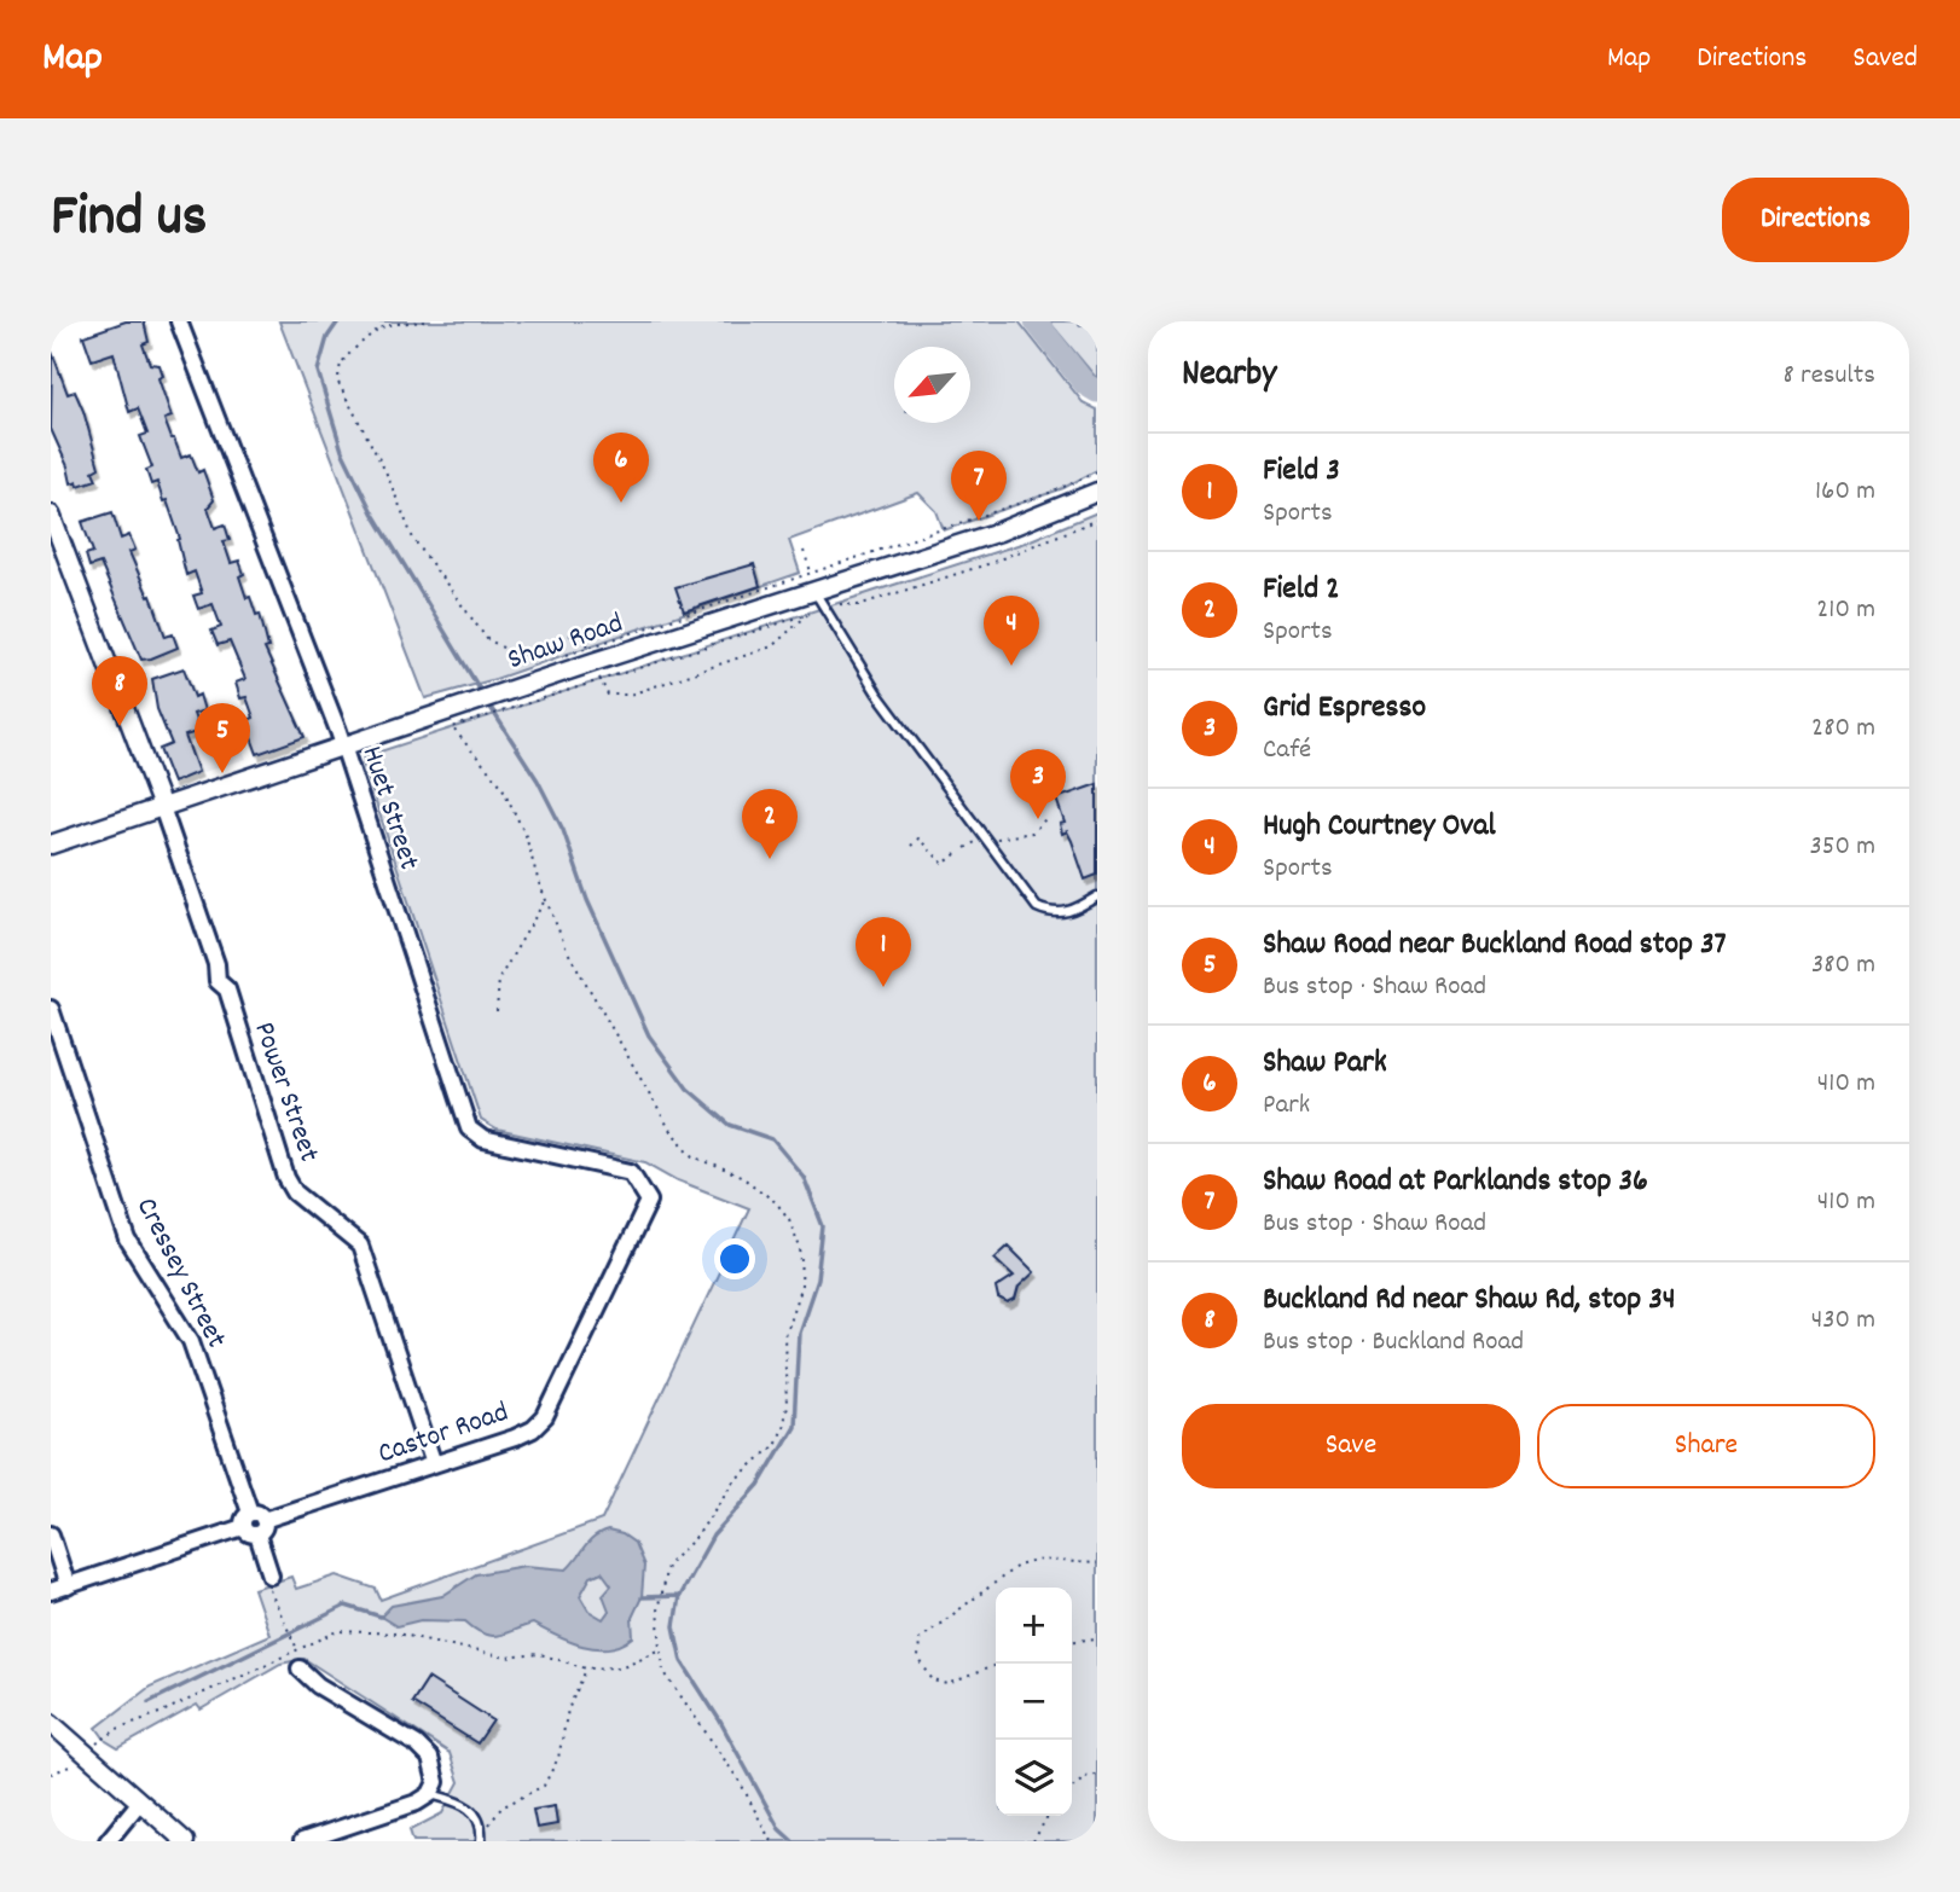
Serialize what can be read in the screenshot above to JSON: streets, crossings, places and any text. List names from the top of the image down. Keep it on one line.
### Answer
{"streets":{"street":["Shaw Road","Huet Street","Power Street","Cressey Street","Castor Road"]},"crossings":[["Shaw Road","Huet Street"],["Shaw Road","Power Street"],["Huet Street","Castor Road"],["Power Street","Castor Road"],["Cressey Street","Castor Road"]],"north":"bottom left","page":{"header":"Map","nav":["Map","Directions","Saved"],"title":"Find us","buttons":["Directions",["Save","Share"]],"heading":["Nearby","8 results"],"list":[{"mark":"1","name":"Field 3","note":"Sports","value":"160 m"},{"mark":"2","name":"Field 2","note":"Sports","value":"210 m"},{"mark":"3","name":"Grid Espresso","note":"Café","value":"280 m"},{"mark":"4","name":"Hugh Courtney Oval","note":"Sports","value":"350 m"},{"mark":"5","name":"Shaw Road near Buckland Road stop 37","note":"Bus stop · Shaw Road","value":"380 m"},{"mark":"6","name":"Shaw Park","note":"Park","value":"410 m"},{"mark":"7","name":"Shaw Road at Parklands stop 36","note":"Bus stop · Shaw Road","value":"410 m"},{"mark":"8","name":"Buckland Rd near Shaw Rd, stop 34","note":"Bus stop · Buckland Road","value":"430 m"}],"pins":["6","7","4","8","5","3","2","1"],"map_buttons":["+","−"]}}
